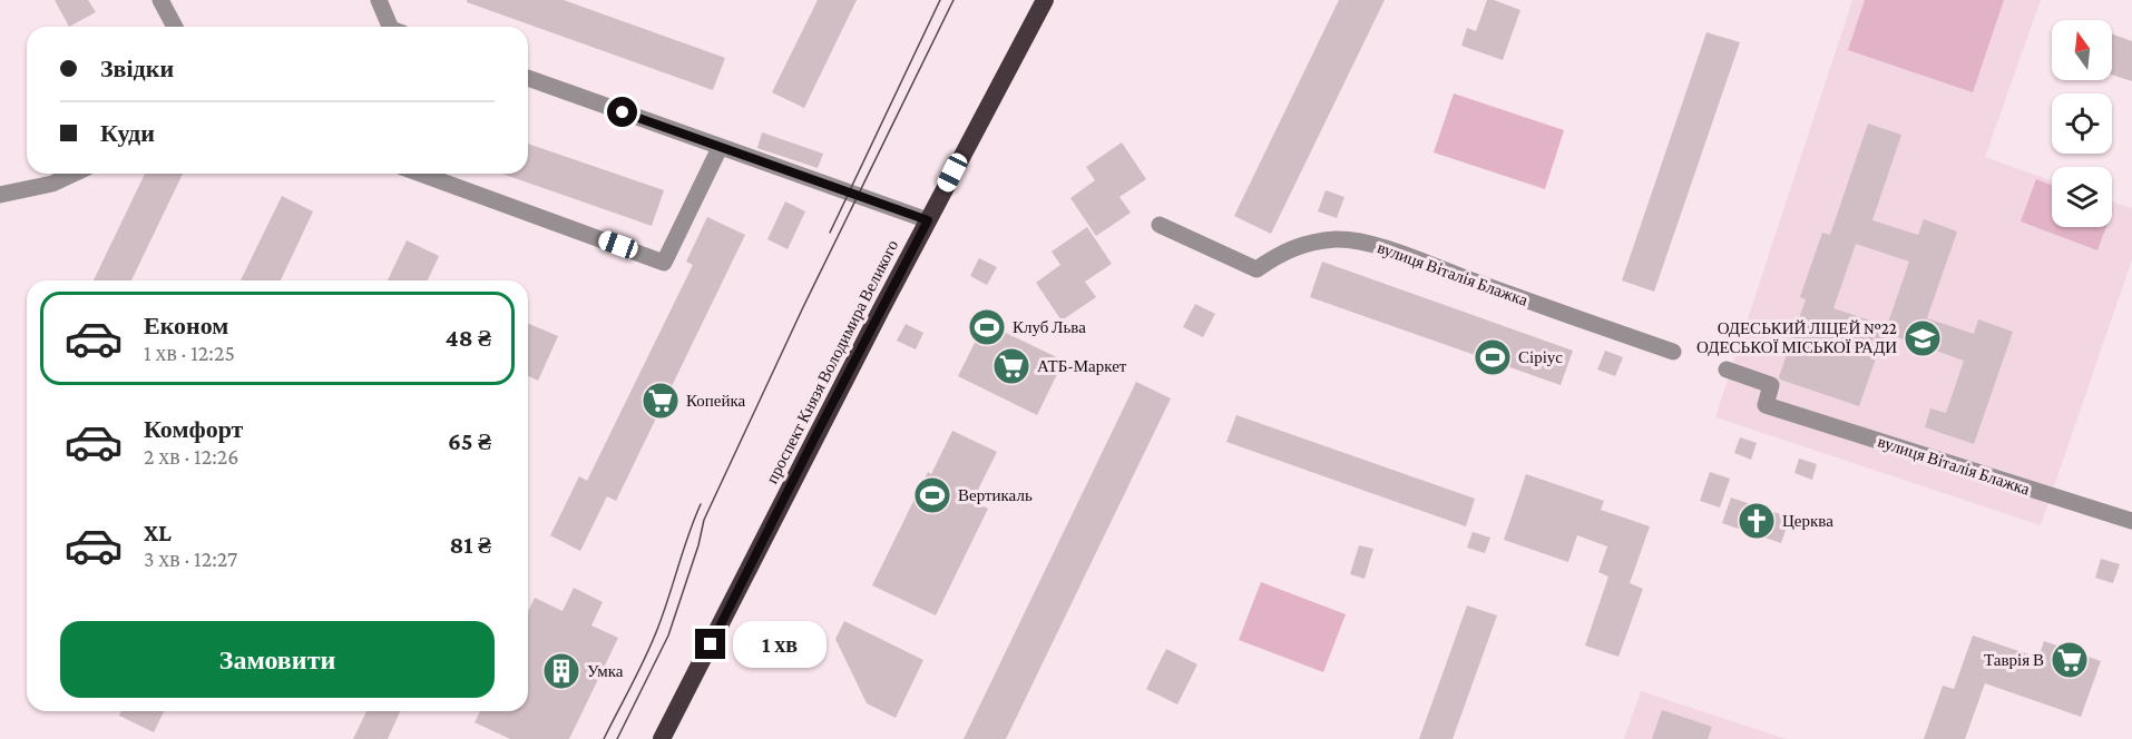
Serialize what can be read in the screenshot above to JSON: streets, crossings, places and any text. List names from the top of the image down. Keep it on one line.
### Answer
{"streets":{"highway":["проспект Князя Володимира Великого"],"street":["вулиця Віталія Блажка"]},"places":{"sports":["Клуб Льва","Сіріус","Вертикаль"],"school or university":["ОДЕСЬКИЙ ЛІЦЕЙ №22 ОДЕСЬКОЇ МІСЬКОЇ РАДИ"],"supermarket":["АТБ-Маркет","Копейка","Таврія В"],"church":["Церква"],"building":["Умка"]},"north":"top","page":{"banner":["Звідки","Куди"],"list":[{"name":"Економ","note":"1 хв · 12:25","value":"48 ₴"},{"name":"Комфорт","note":"2 хв · 12:26","value":"65 ₴"},{"name":"XL","note":"3 хв · 12:27","value":"81 ₴"}],"buttons":"Замовити","bubble":"1 хв"}}
